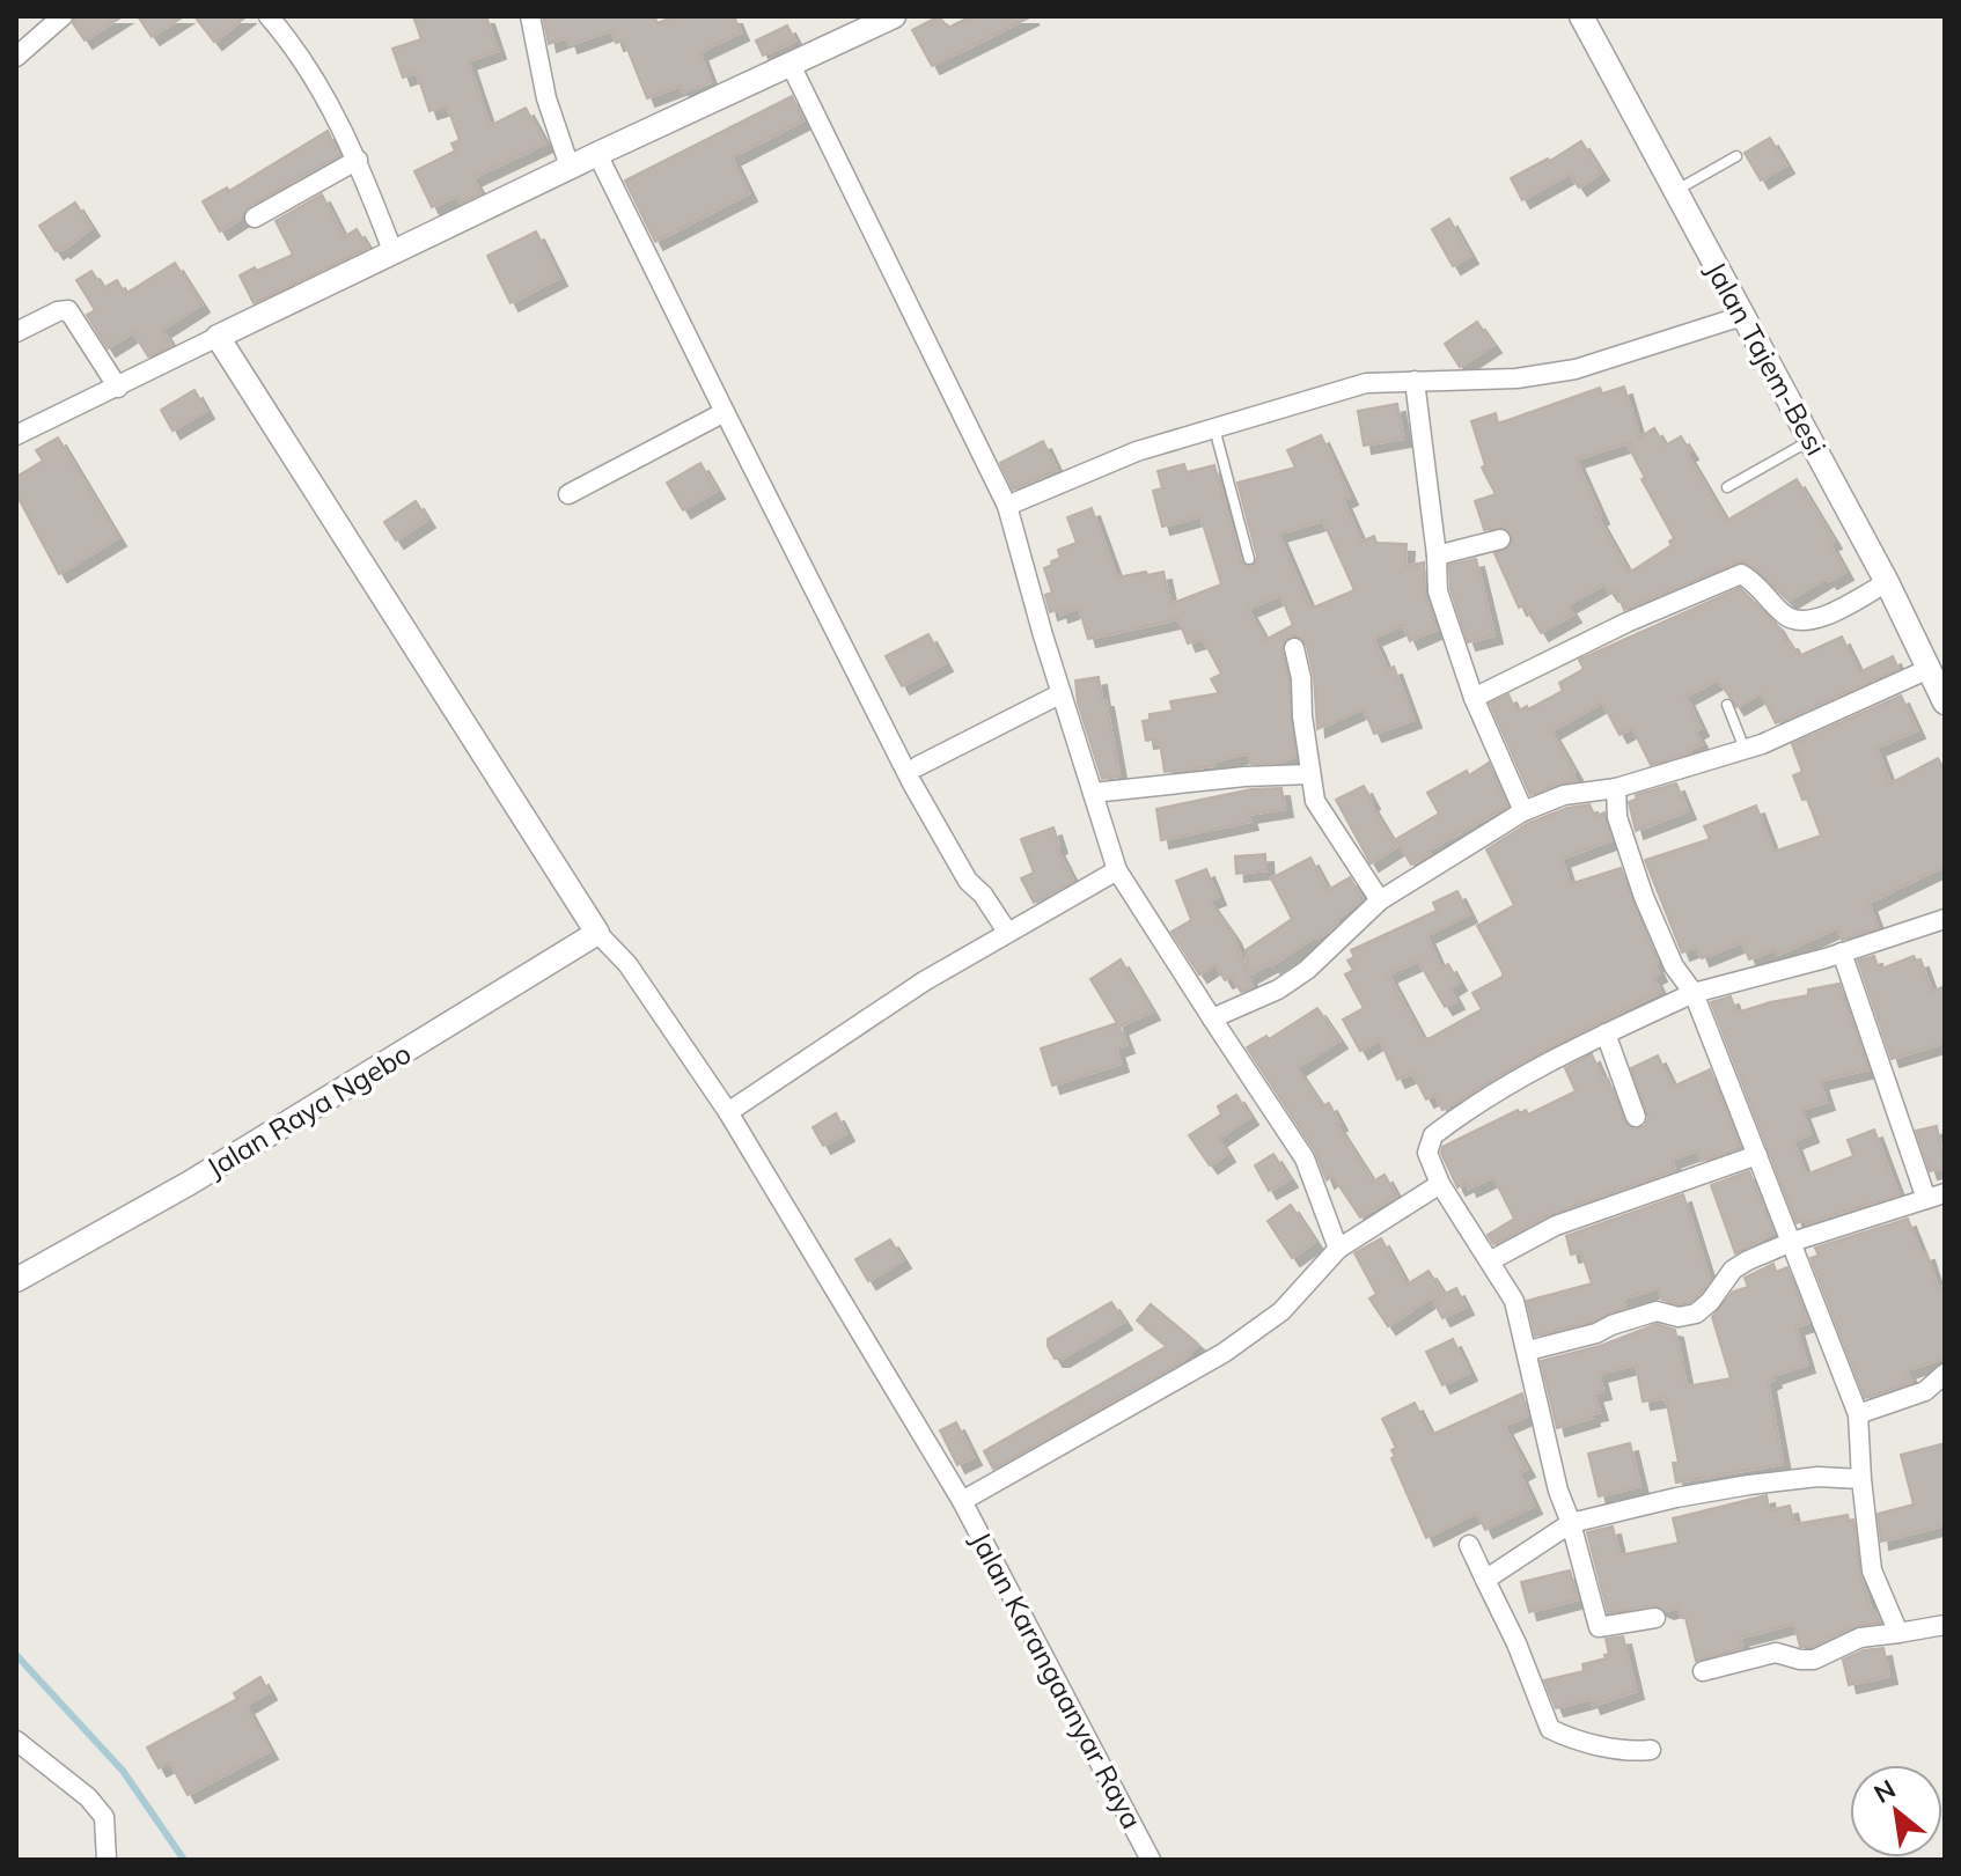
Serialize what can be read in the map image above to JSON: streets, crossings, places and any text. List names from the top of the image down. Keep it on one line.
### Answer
{"streets":{"street":["Jalan Tajem-Besi","Jalan Raya Ngebo","Jalan Karangaanyar Raya"]},"crossings":[["Jalan Raya Ngebo","Jalan Karangaanyar Raya"]],"north":"top left"}
